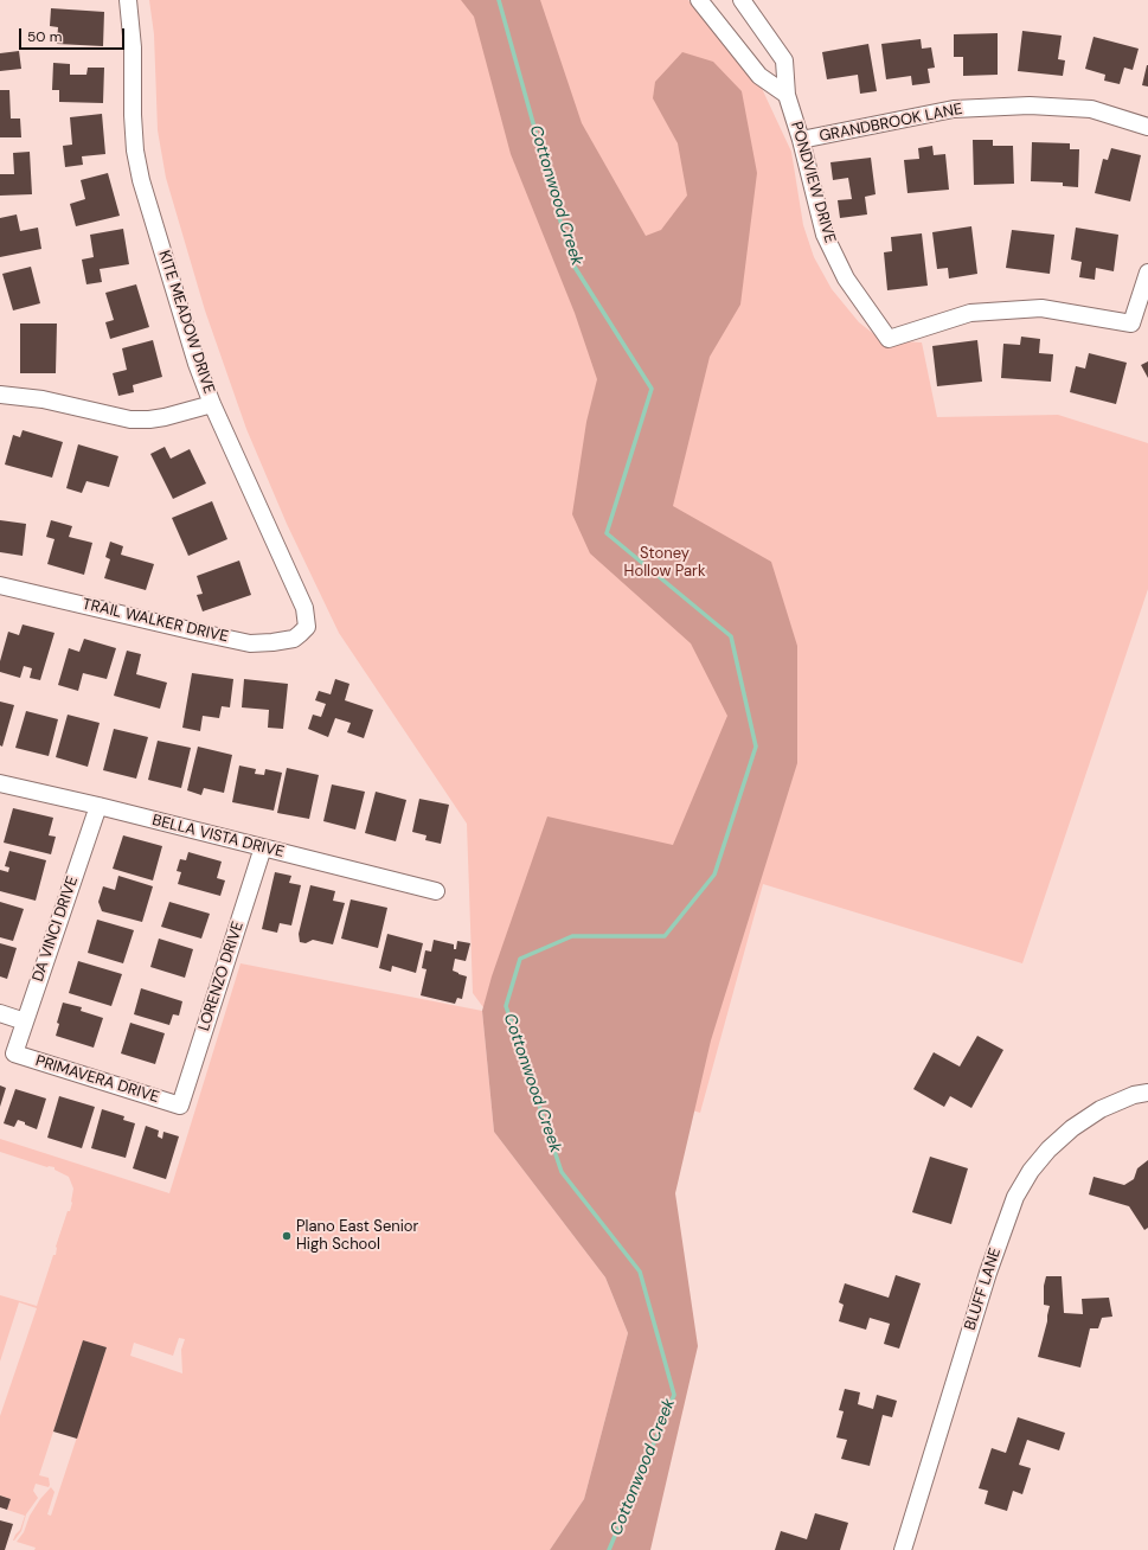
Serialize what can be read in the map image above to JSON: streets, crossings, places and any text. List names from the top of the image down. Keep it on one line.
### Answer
{"streets":{"street":["GRANDBROOK LANE","PONDVIEW DRIVE","KITE MEADOW DRIVE","TRAIL WALKER DRIVE","BELLA VISTA DRIVE","DA VINCI DRIVE","LORENZO DRIVE","PRIMAVERA DRIVE","BLUFF LANE"]},"crossings":[["GRANDBROOK LANE","PONDVIEW DRIVE"],["KITE MEADOW DRIVE","TRAIL WALKER DRIVE"],["BELLA VISTA DRIVE","DA VINCI DRIVE"],["BELLA VISTA DRIVE","LORENZO DRIVE"],["DA VINCI DRIVE","PRIMAVERA DRIVE"],["LORENZO DRIVE","PRIMAVERA DRIVE"]],"water":["Cottonwood Creek"],"parks":["Stoney Hollow Park"],"places":["Plano East Senior High School"],"scale_bar":"50 m"}
